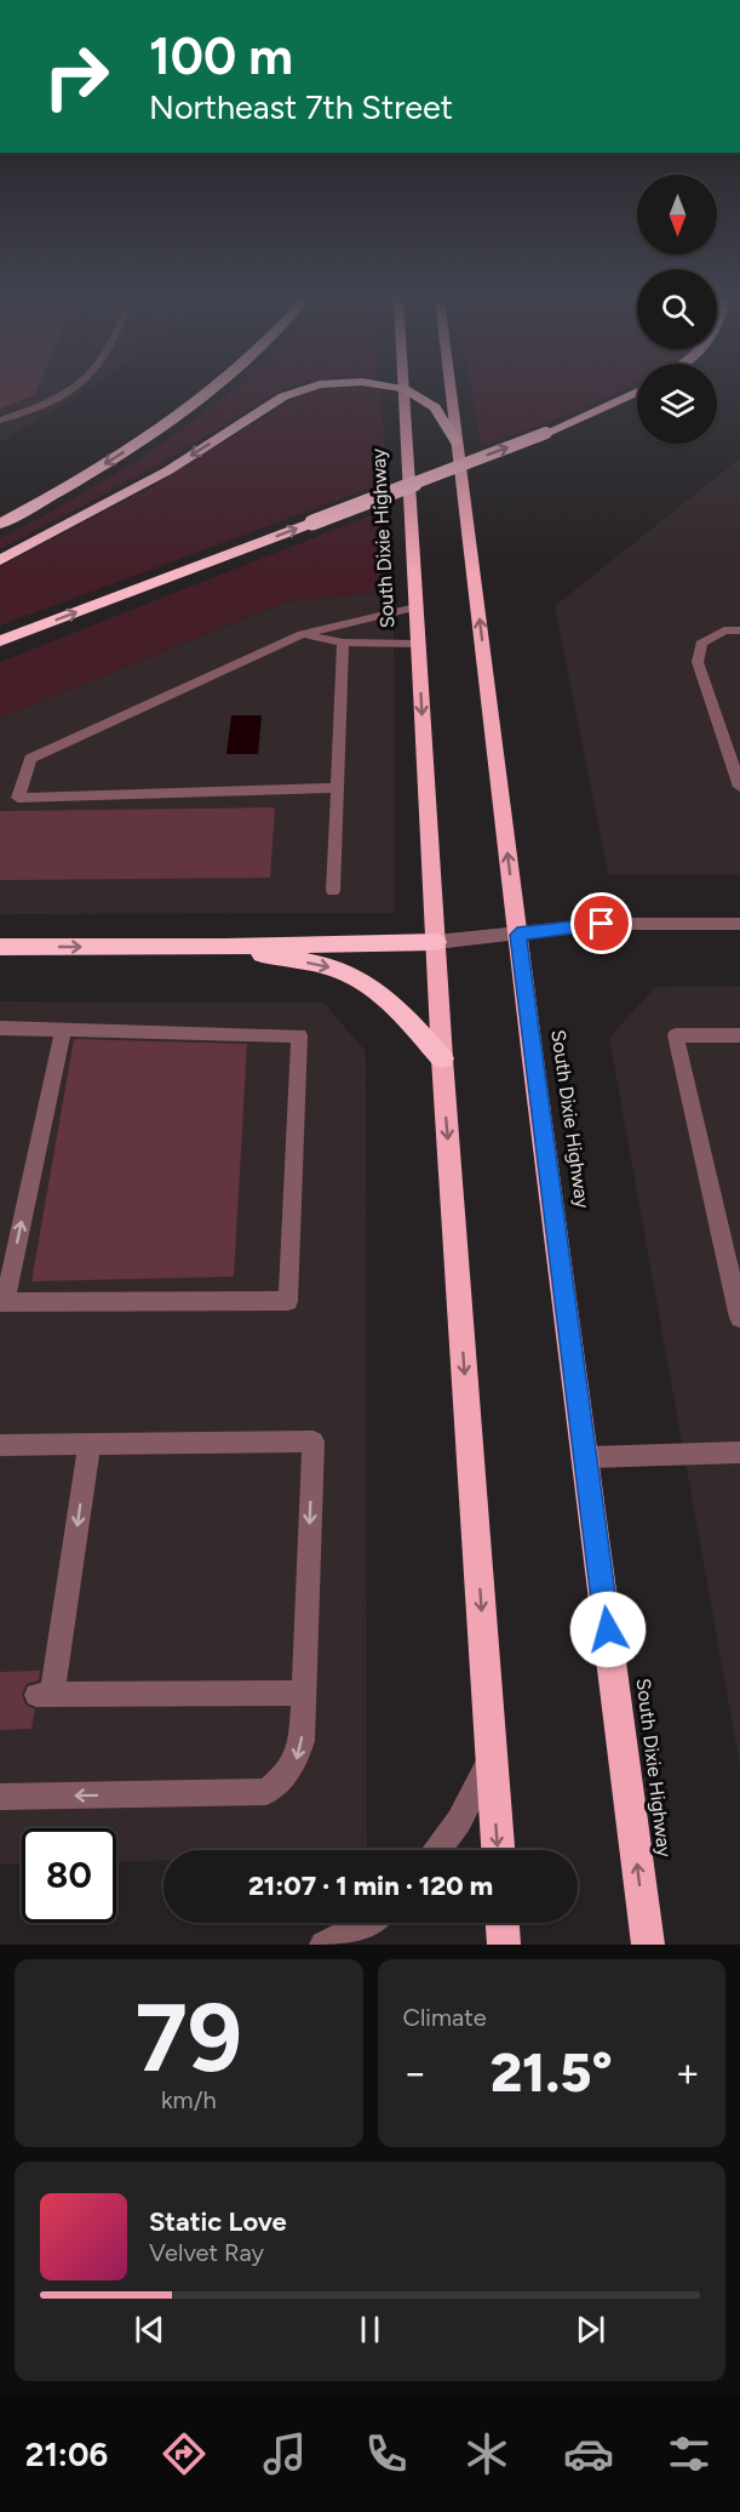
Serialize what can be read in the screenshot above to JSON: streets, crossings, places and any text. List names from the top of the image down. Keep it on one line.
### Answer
{"streets":{"highway":["South Dixie Highway"]},"north":"bottom","page":{"turn":["100 m","Northeast 7th Street"],"limit":"80","trip":"21:07 · 1 min · 120 m","tile":[["79","km/h"],"Climate"],"heat":["−","21.5°","+"],"song":["Static Love","Velvet Ray"],"tabs":"21:06"}}
